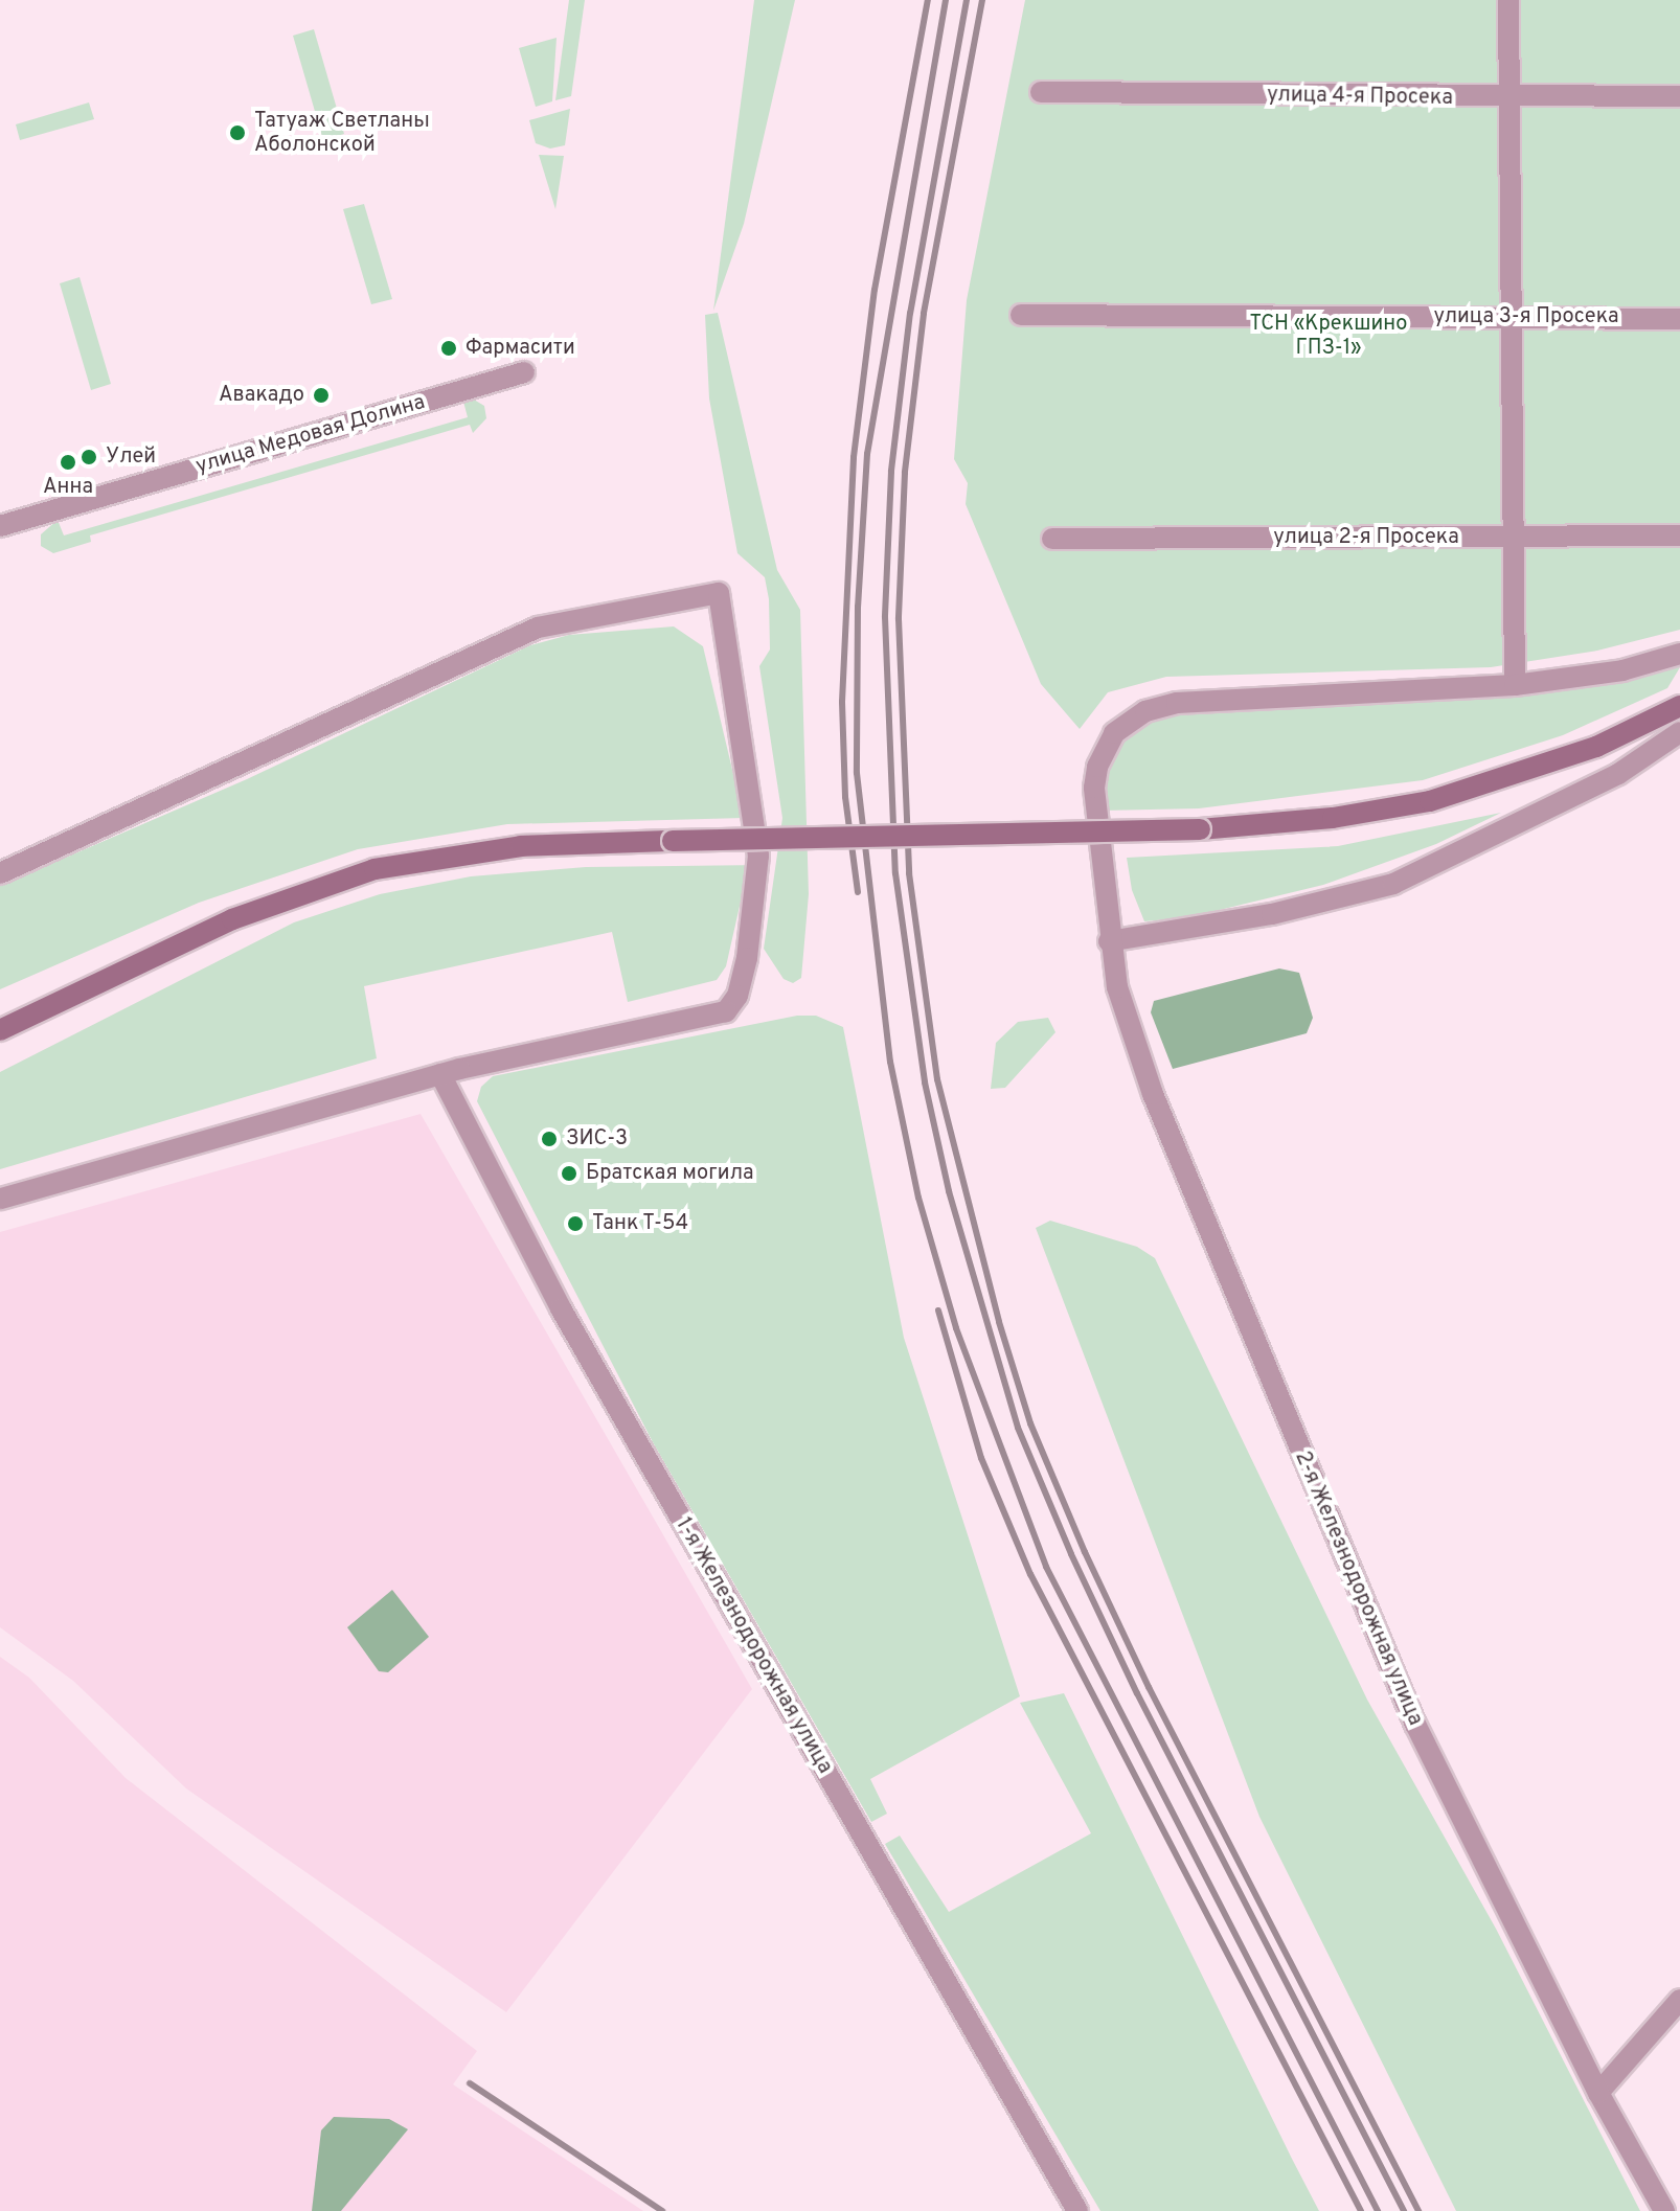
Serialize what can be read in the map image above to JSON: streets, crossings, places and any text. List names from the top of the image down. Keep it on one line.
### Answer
{"streets":{"street":["улица 4-я Просека","улица 3-я Просека","улица Медовая Долина","улица 2-я Просека","2-я Железнодорожная улица","1-я Железнодорожная улица"]},"parks":["ТСН «Крекшино ГПЗ-1»"],"places":["Татуаж Светланы Аболонской","Фармасити","Авакадо","Улей","Анна","ЗИС-3","Братская могила","Танк Т-54"]}
